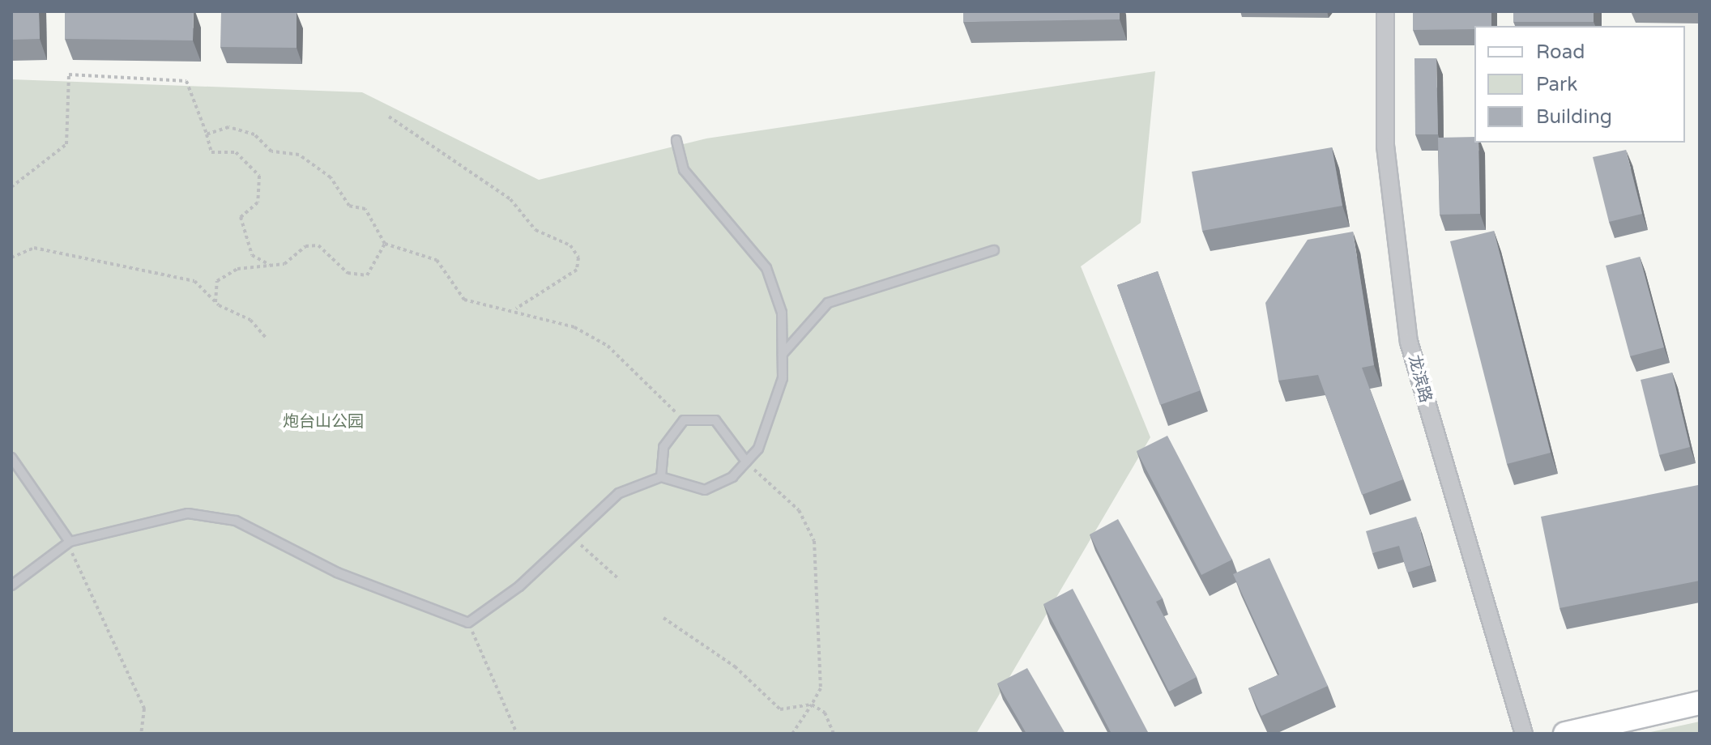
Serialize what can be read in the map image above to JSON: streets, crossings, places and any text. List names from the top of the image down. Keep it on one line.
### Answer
{"streets":{"street":["龙滨路"]},"parks":["炮台山公园"],"legend":["Road","Park","Building"]}
